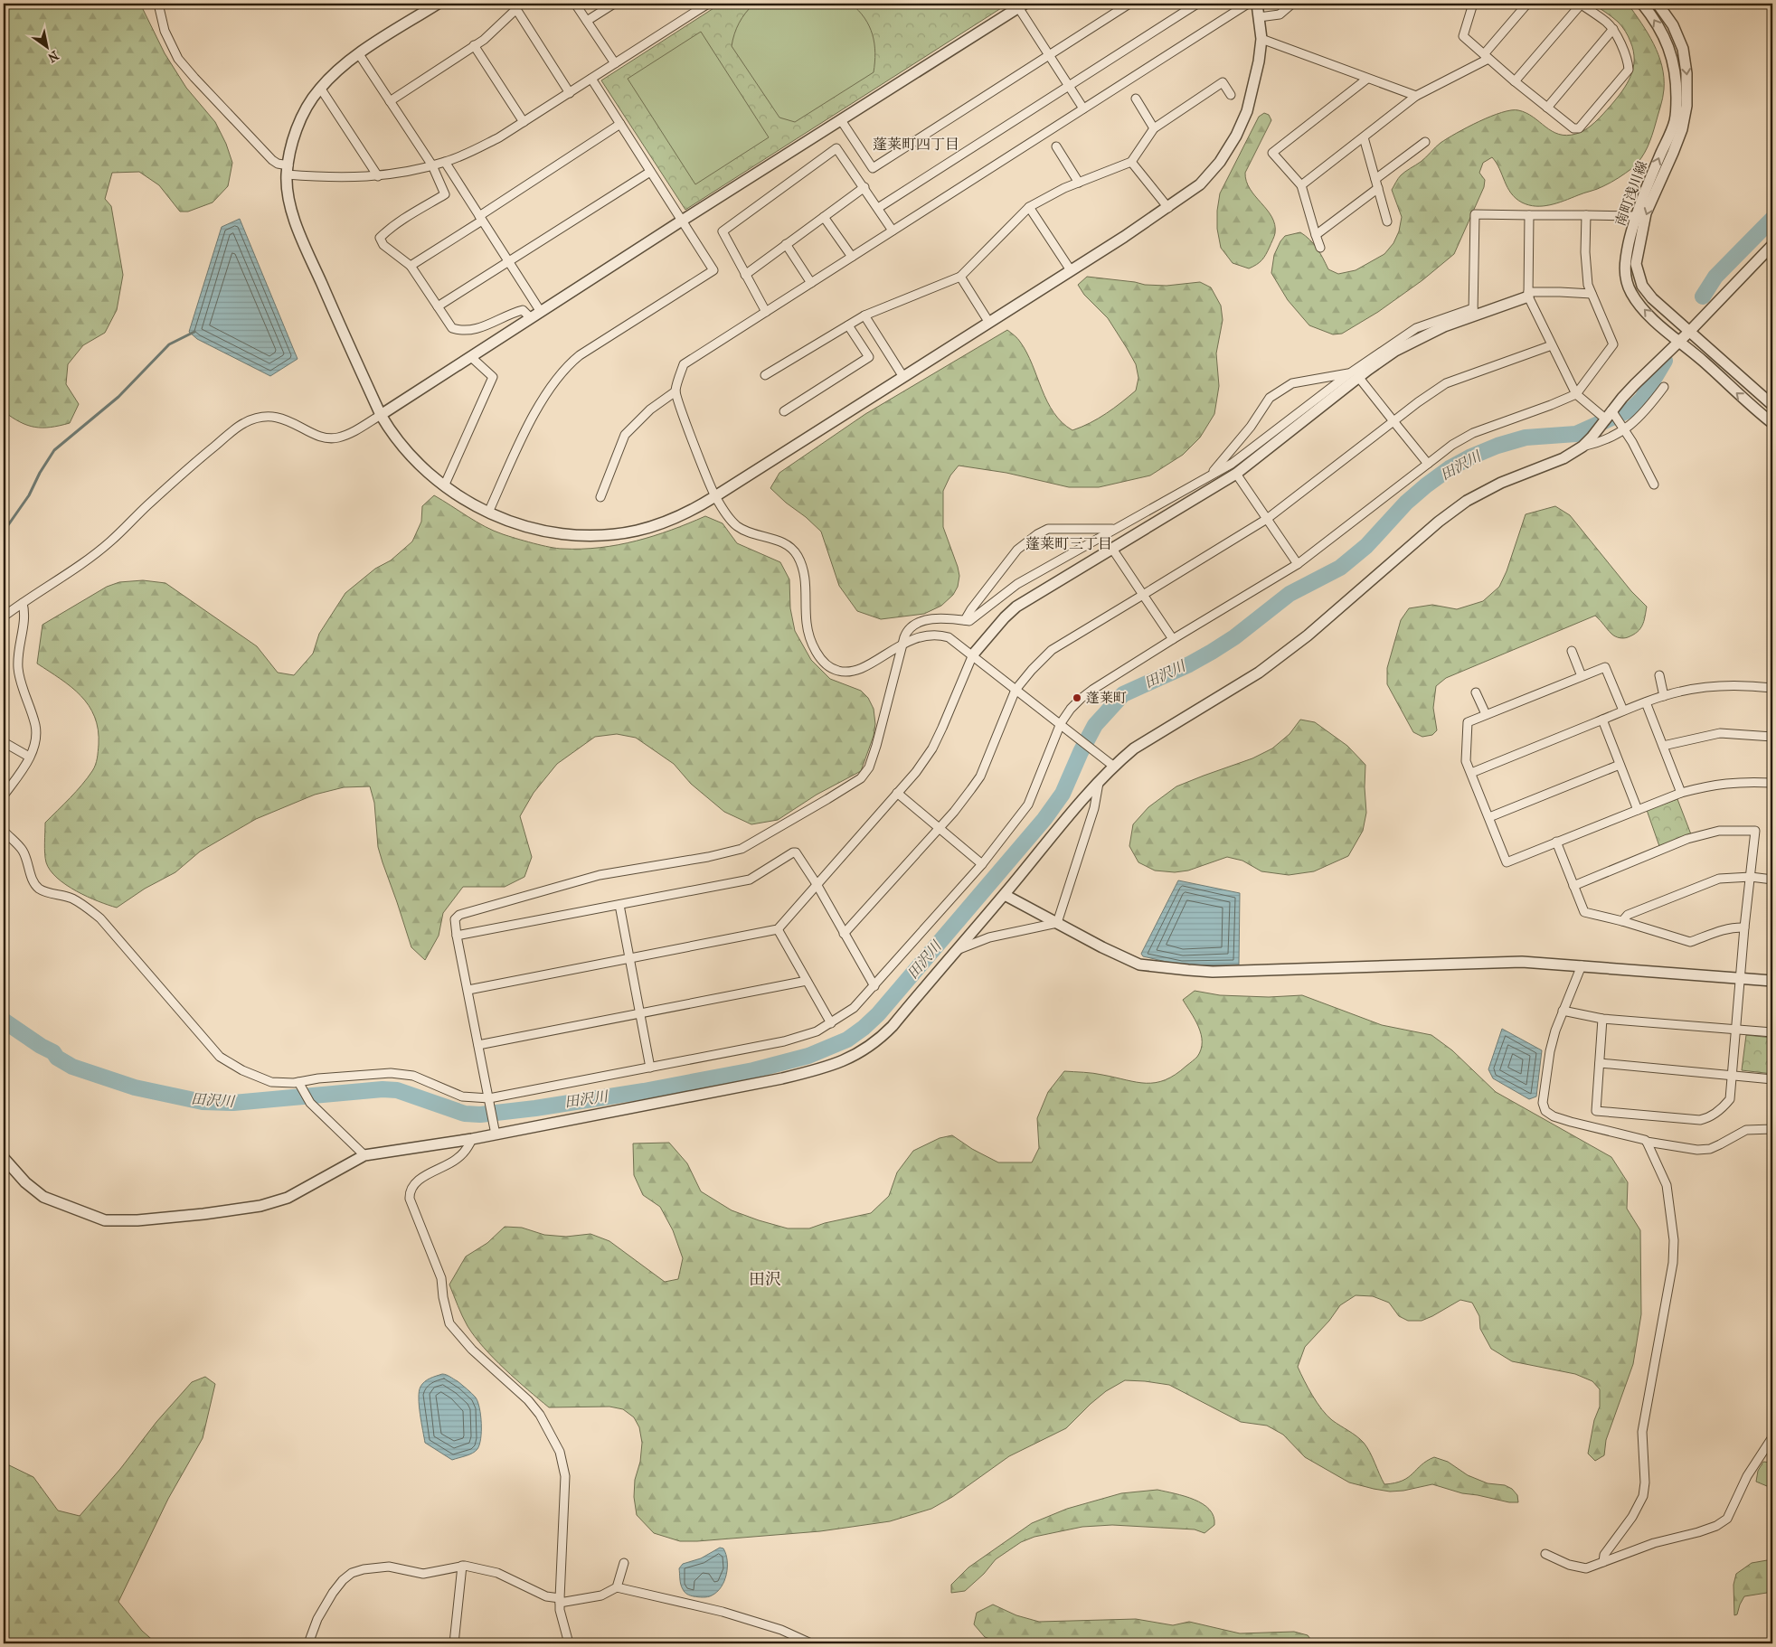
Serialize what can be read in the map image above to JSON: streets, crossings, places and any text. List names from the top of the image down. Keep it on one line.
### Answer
{"streets":{"street":["南町浅川線"]},"districts":["蓬莱町四丁目","蓬莱町三丁目","田沢"],"water":["田沢川"],"places":["蓬莱町"],"north":"bottom right"}
